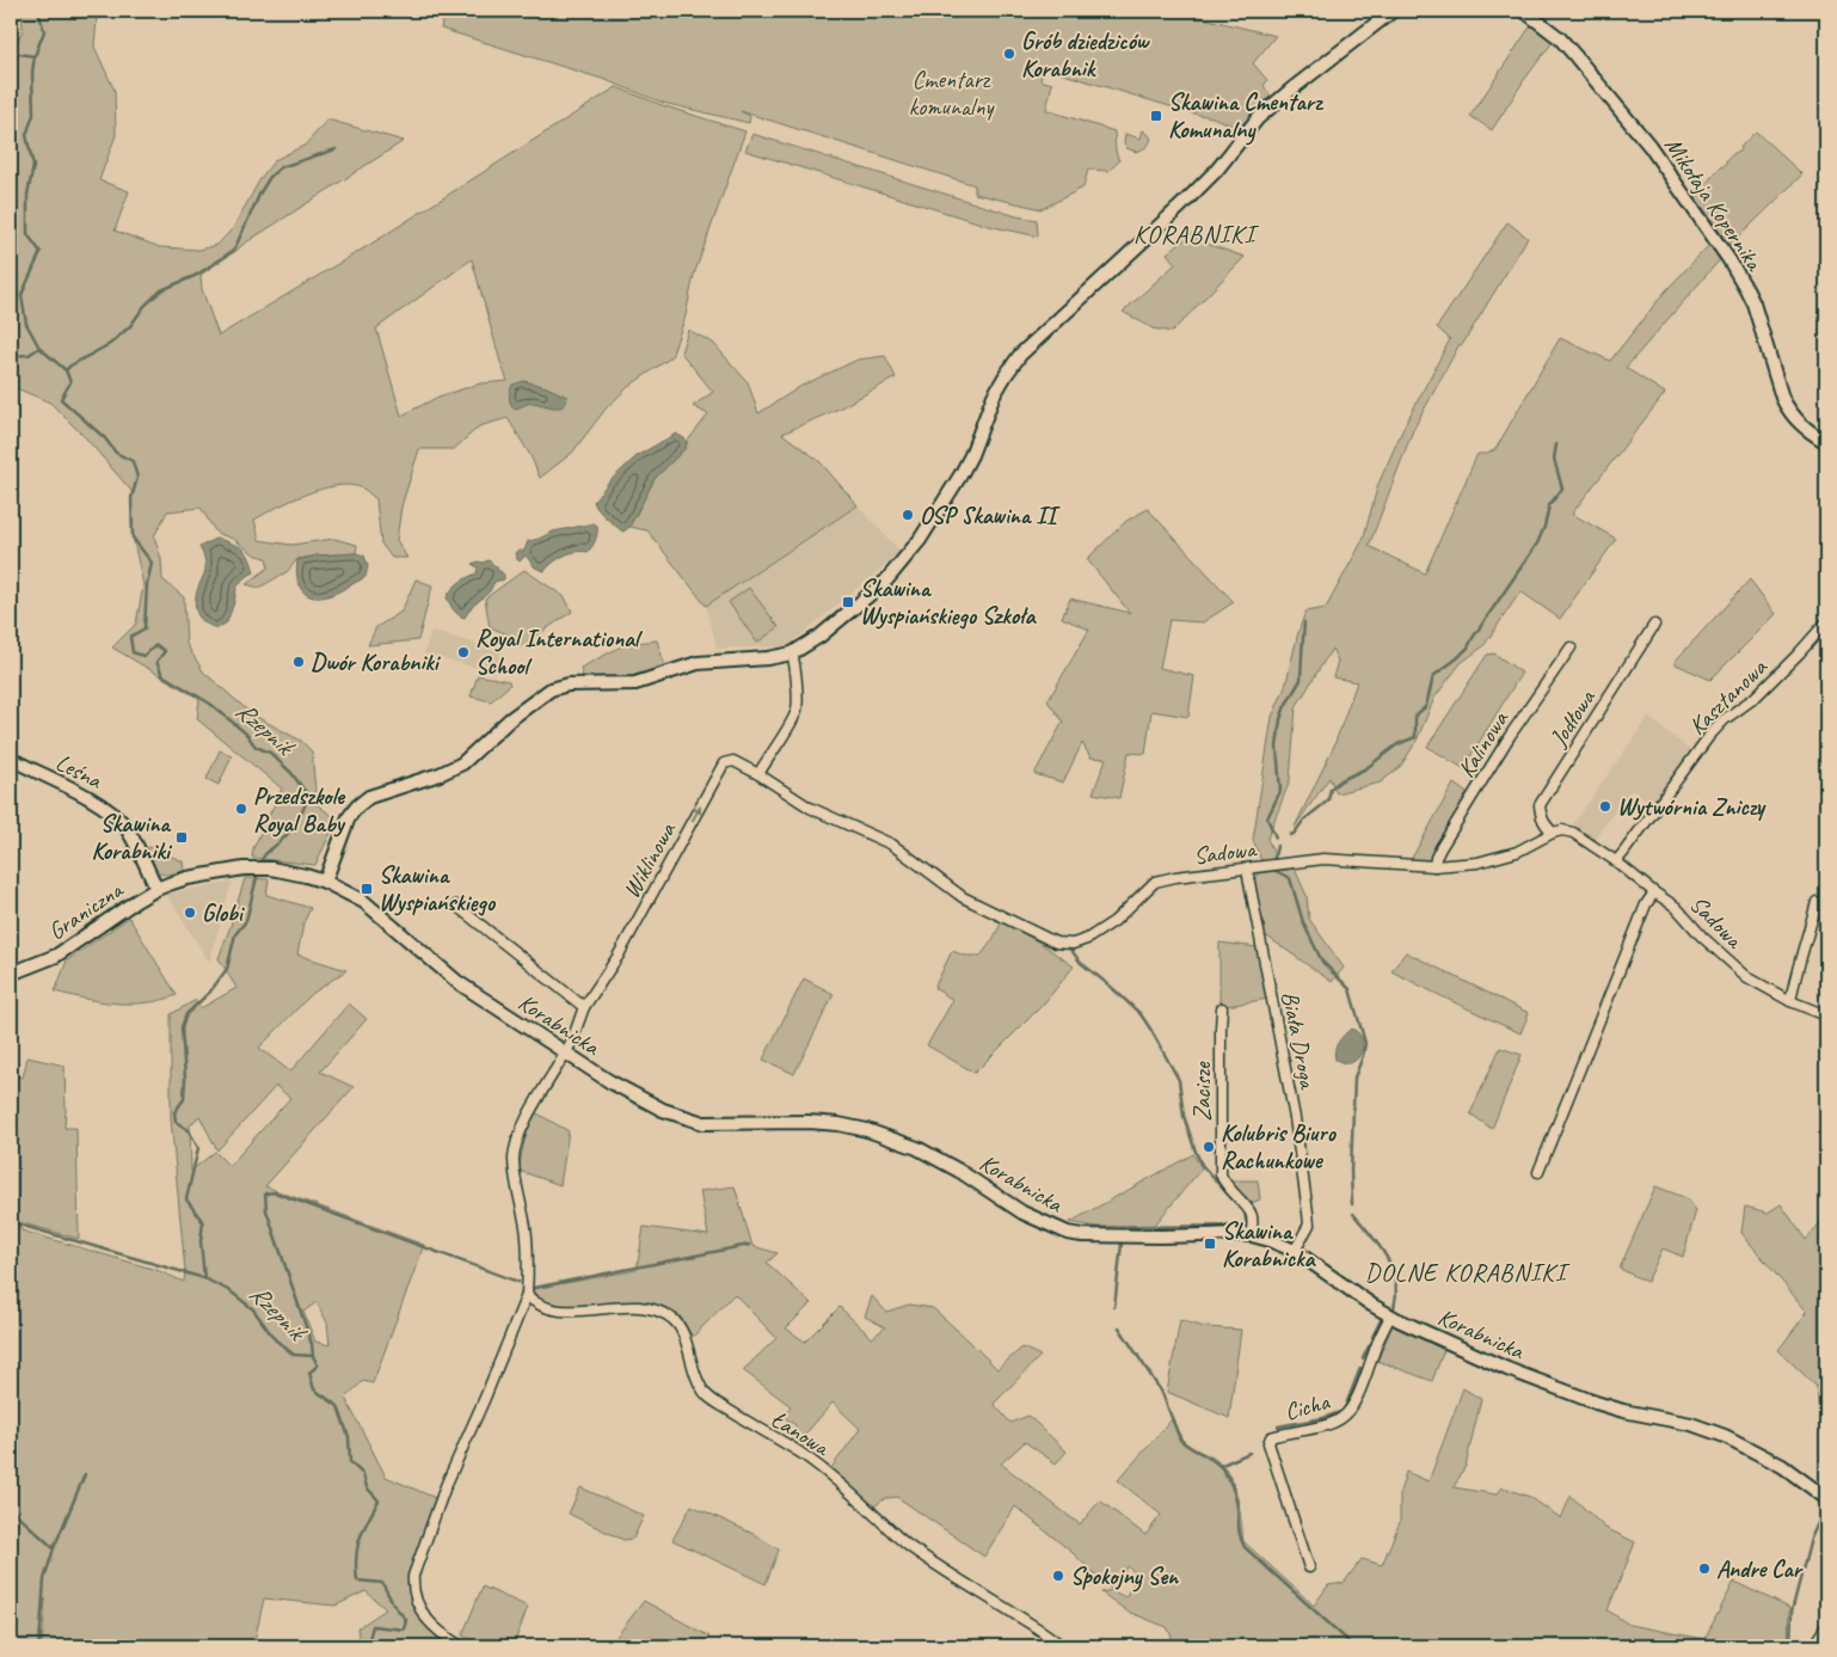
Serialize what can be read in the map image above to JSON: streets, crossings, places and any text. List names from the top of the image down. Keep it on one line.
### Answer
{"streets":{"street":["Mikołaja Kopernika","Kasztanowa","Jodłowa","Kalinowa","Leśna","Sadowa","Wiklinowa","Graniczna","Korabnicka","Biała Droga","Zacisze","Cicha","Łanowa"]},"crossings":[["Kasztanowa","Sadowa"],["Jodłowa","Sadowa"],["Kalinowa","Sadowa"],["Leśna","Graniczna"],["Sadowa","Wiklinowa"],["Sadowa","Biała Droga"],["Wiklinowa","Korabnicka"],["Graniczna","Korabnicka"],["Korabnicka","Biała Droga"],["Korabnicka","Zacisze"],["Korabnicka","Cicha"]],"one_way":["Wiklinowa"],"districts":["KORABNIKI","DOLNE KORABNIKI"],"water":["Rzepnik"],"parks":["Cmentarz komunalny"],"places":{"other":["Grób dziedziców Korabnik","OSP Skawina II","Royal International School","Dwór Korabniki","Wytwórnia Zniczy","Przedszkole Royal Baby","Globi","Kolubris Biuro Rachunkowe","Andre Car","Spokojny Sen"],"transit":["Skawina Cmentarz Komunalny","Skawina Wyspiańskiego Szkoła","Skawina Korabniki","Skawina Wyspiańskiego","Skawina Korabnicka"]}}
